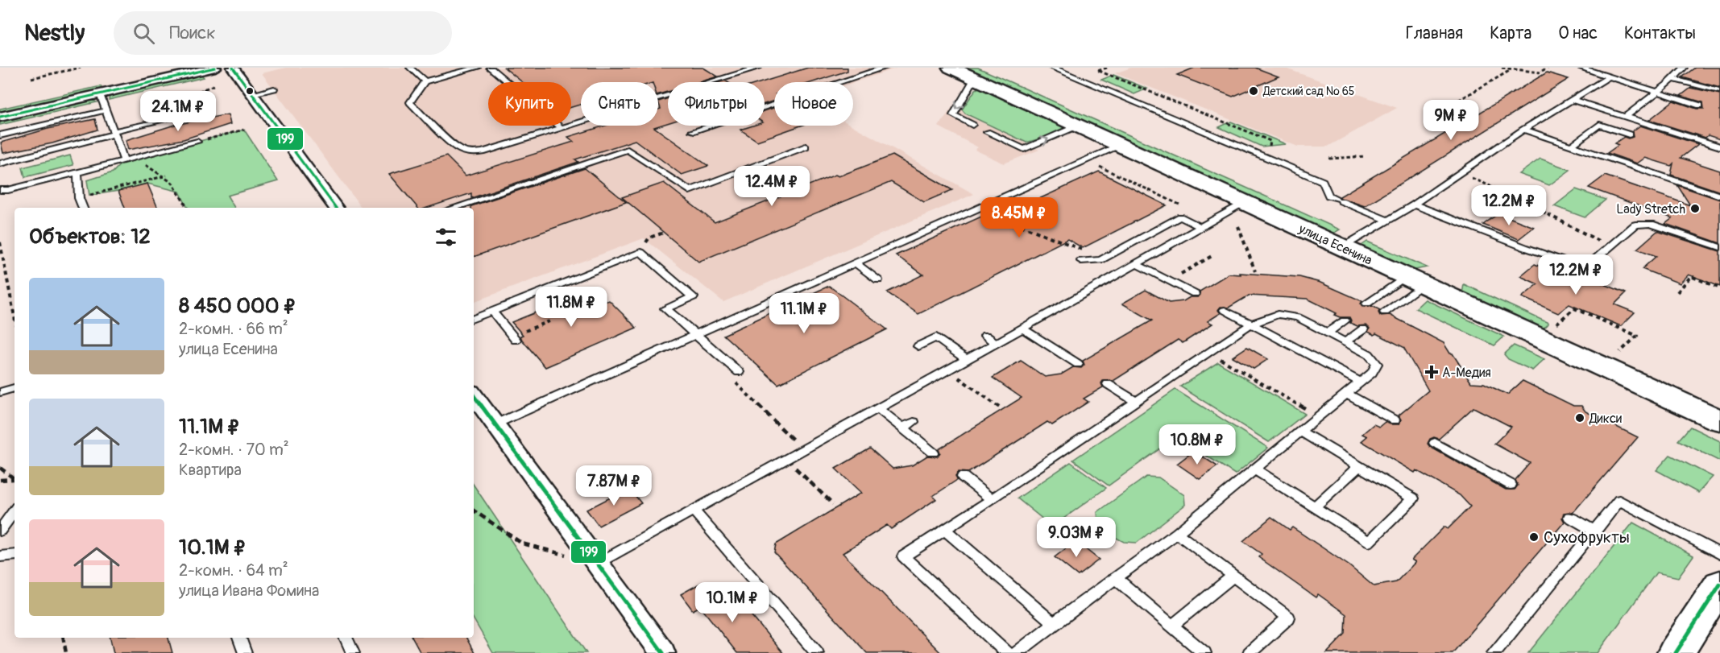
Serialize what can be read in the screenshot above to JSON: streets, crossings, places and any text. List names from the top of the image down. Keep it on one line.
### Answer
{"streets":{"street":["улица Есенина"]},"places":{"other":["Детский сад № 65","Lady Stretch","Дикси","Сухофрукты"],"health":["А-Медия"]},"lines":["transit line 199"],"page":{"header":"Nestly","search":"Поиск","nav":["Главная","Карта","О нас","Контакты"],"chip":["Купить","Снять","Фильтры","Новое"],"price":["24.1M ₽","9M ₽","12.4M ₽","12.2M ₽","8.45M ₽","12.2M ₽","11.8M ₽","11.1M ₽","10.8M ₽","7.87M ₽","9.03M ₽","10.1M ₽"],"heading":"Объектов: 12","list":[{"name":"8 450 000 ₽","note":"2-комн. · 66 m² · улица Есенина"},{"name":"11.1M ₽","note":"2-комн. · 70 m² · Квартира"},{"name":"10.1M ₽","note":"2-комн. · 64 m² · улица Ивана Фомина"}]}}
